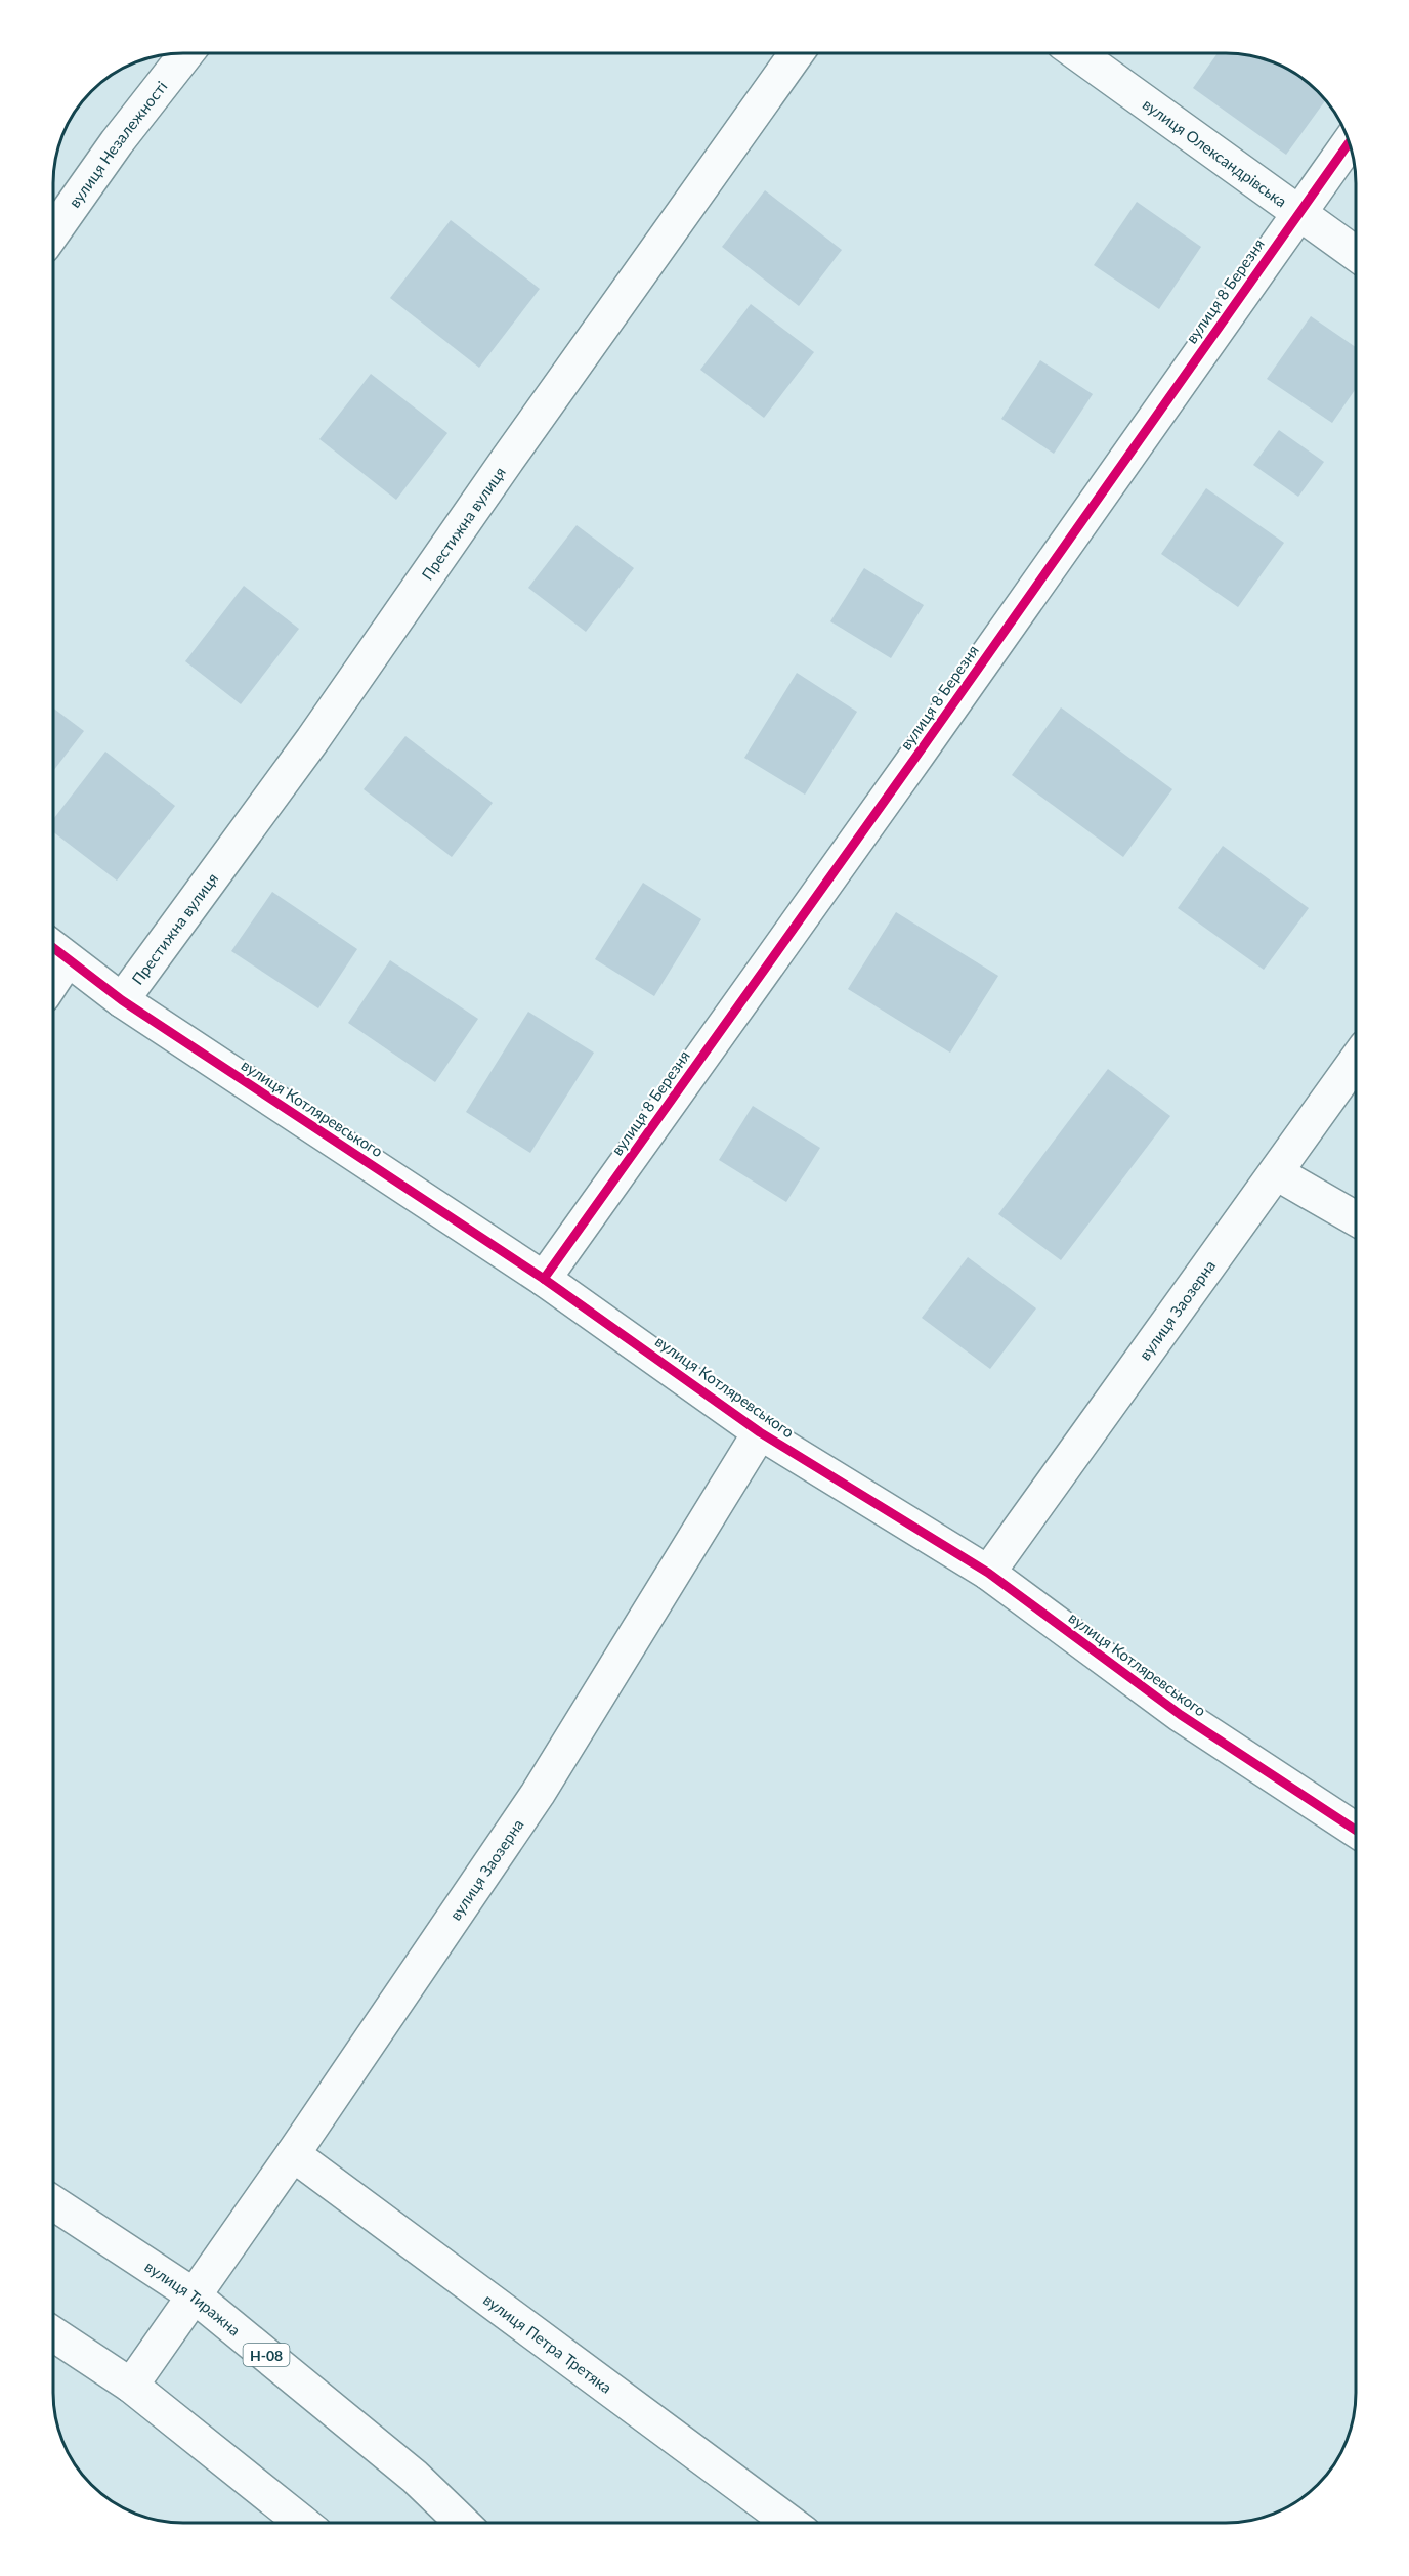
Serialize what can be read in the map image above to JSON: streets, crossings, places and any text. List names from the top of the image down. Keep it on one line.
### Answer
{"streets":{"street":["вулиця Незалежності","вулиця Олександрівська","вулиця 8 Березня","Престижна вулиця","вулиця Котляревського","вулиця Заозерна","вулиця Тиражна","вулиця Петра Третяка","Н-08"]},"crossings":[["вулиця Олександрівська","вулиця 8 Березня"],["вулиця 8 Березня","вулиця Котляревського"],["Престижна вулиця","вулиця Котляревського"],["вулиця Котляревського","вулиця Заозерна"],["вулиця Заозерна","вулиця Тиражна"],["вулиця Заозерна","вулиця Петра Третяка"]]}
